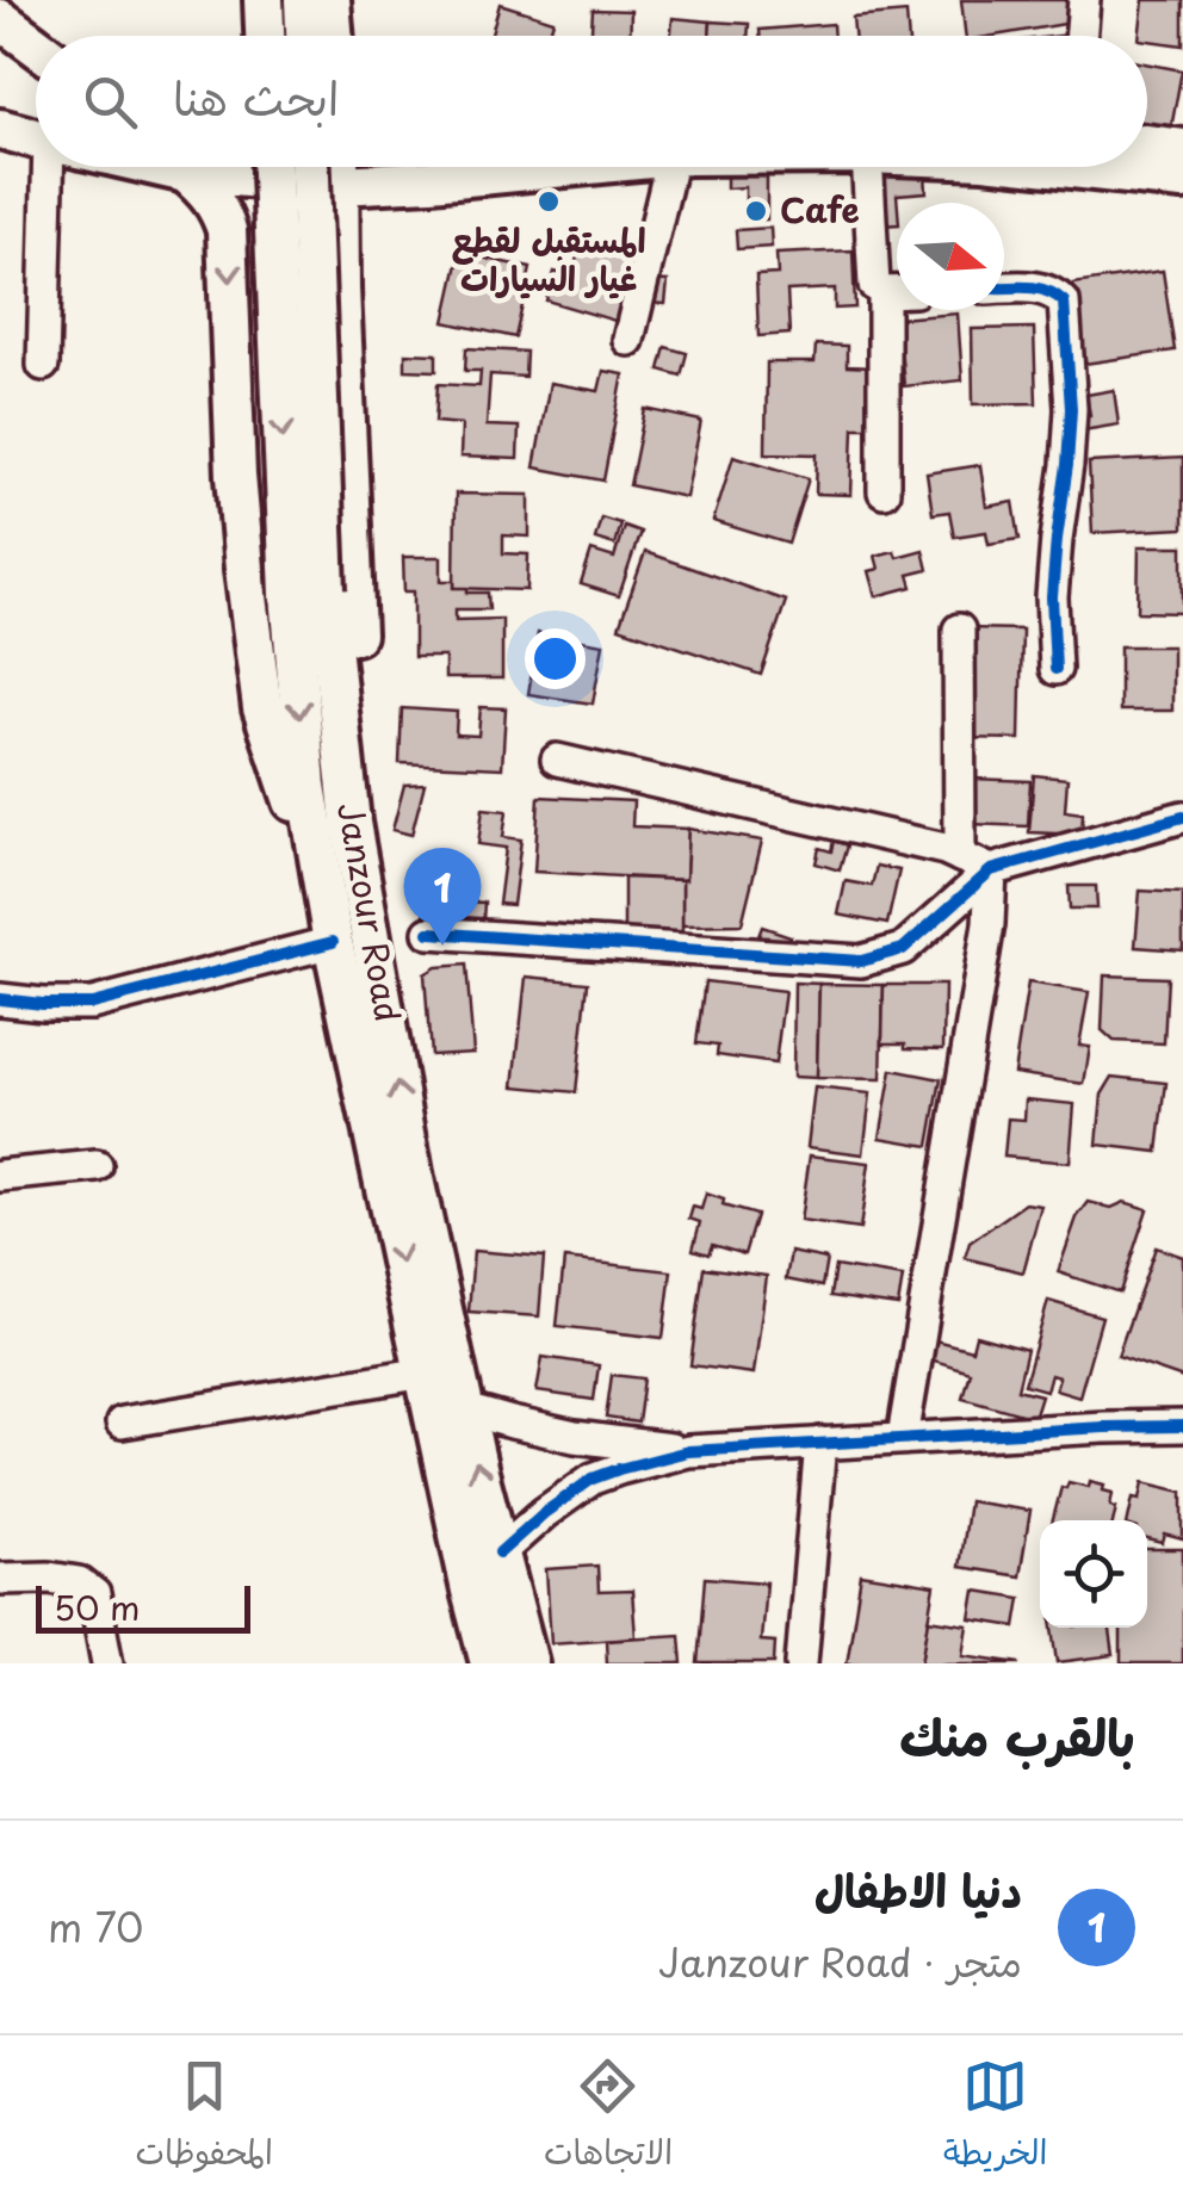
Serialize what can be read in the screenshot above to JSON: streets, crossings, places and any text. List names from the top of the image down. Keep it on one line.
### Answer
{"streets":{"main road":["Janzour Road"]},"places":["المستقبل لقطع غيار السيارات","Cafe"],"scale_bar":"50 m","north":"right","page":{"search":"ابحث هنا","pins":"1","scale":"50 m","heading":"بالقرب منك","list":[{"mark":"1","name":"دنيا الاطفال","note":"متجر · Janzour Road","value":"70 m"}],"nav":["الخريطة","الاتجاهات","المحفوظات"]}}
